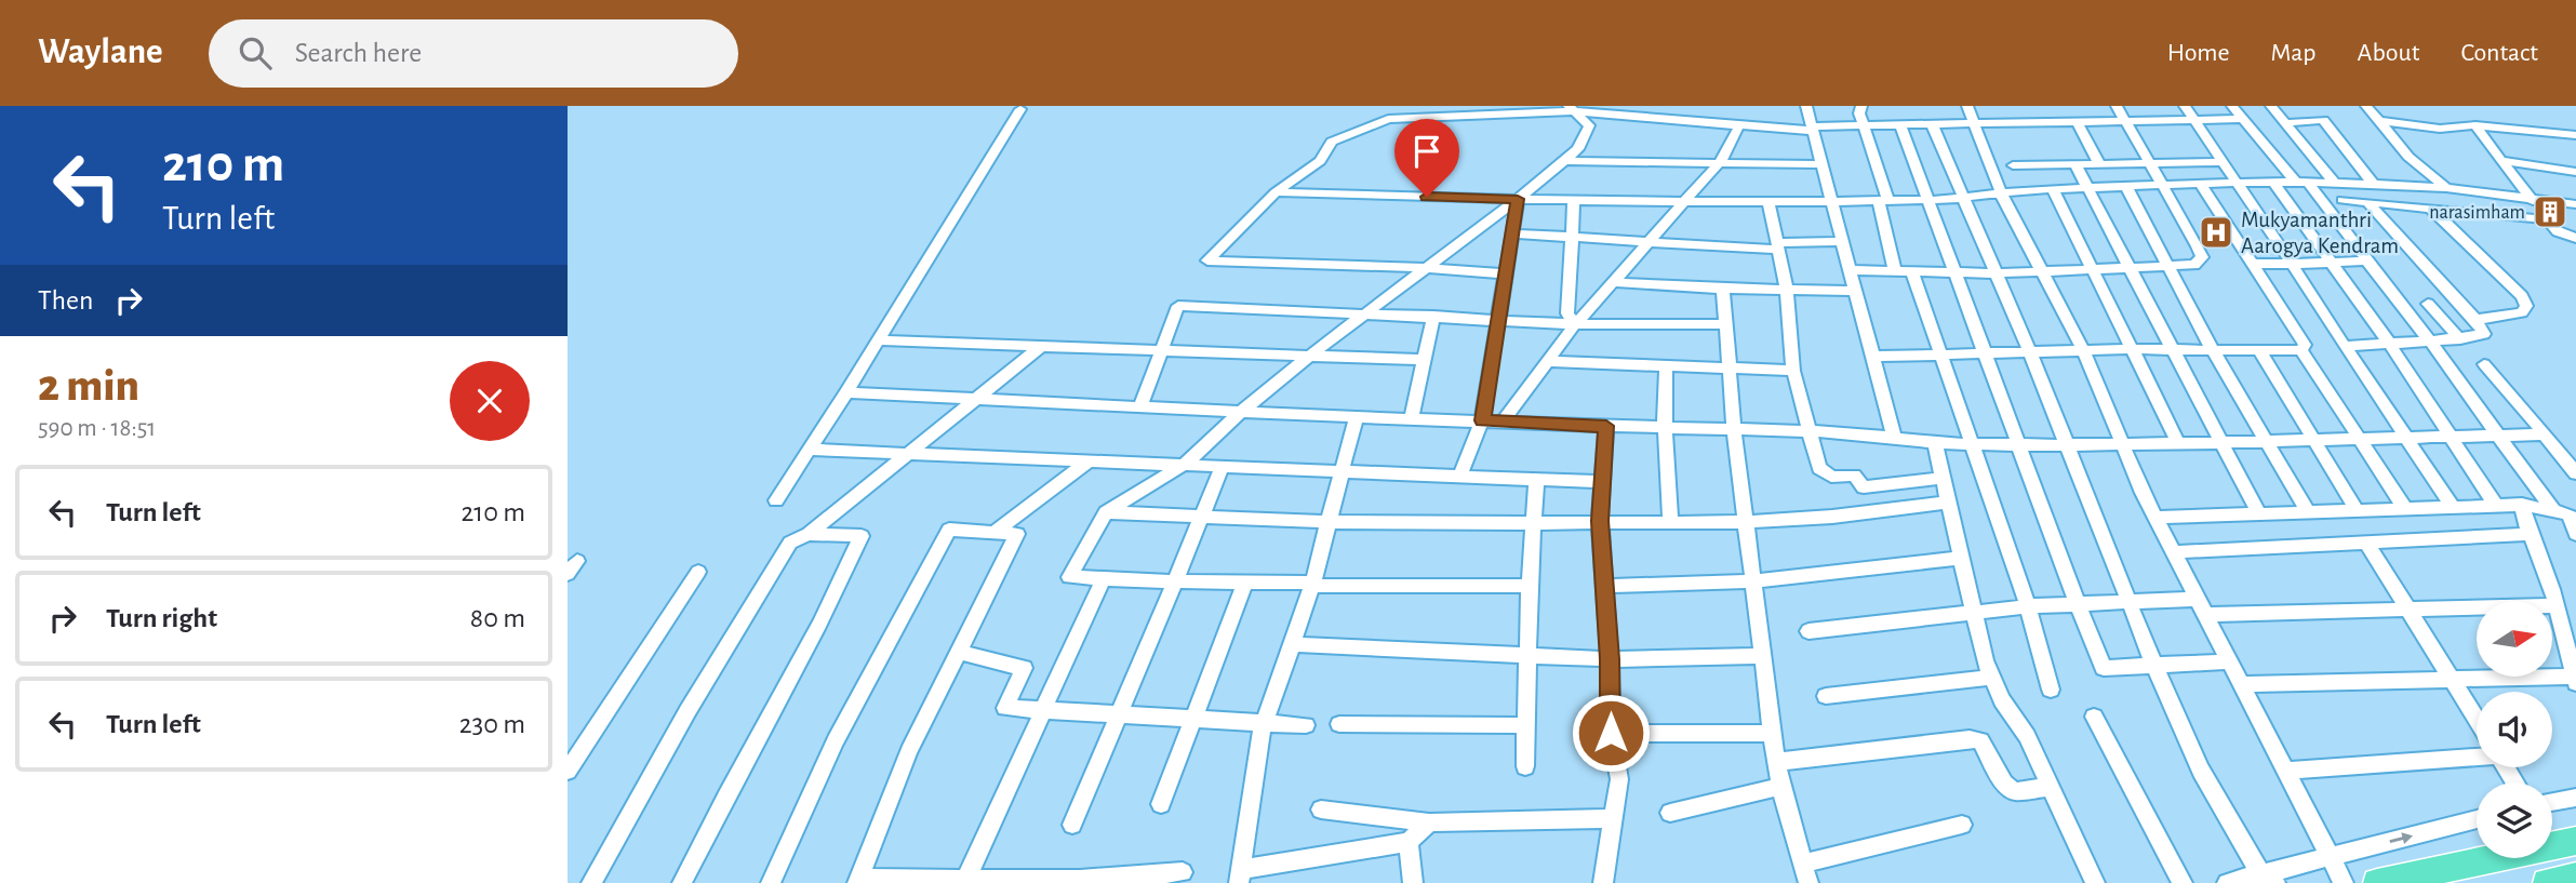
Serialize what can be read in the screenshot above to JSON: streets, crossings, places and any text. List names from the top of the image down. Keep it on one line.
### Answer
{"places":{"building":["narasimham"],"hospital":["Mukyamanthri Aarogya Kendram"]},"north":"right","page":{"header":"Waylane","search":"Search here","nav":["Home","Map","About","Contact"],"turn":["210 m","Turn left"],"then":"Then","heading":["2 min","590 m · 18:51"],"list":[{"name":"Turn left","value":"210 m"},{"name":"Turn right","value":"80 m"},{"name":"Turn left","value":"230 m"}]}}
